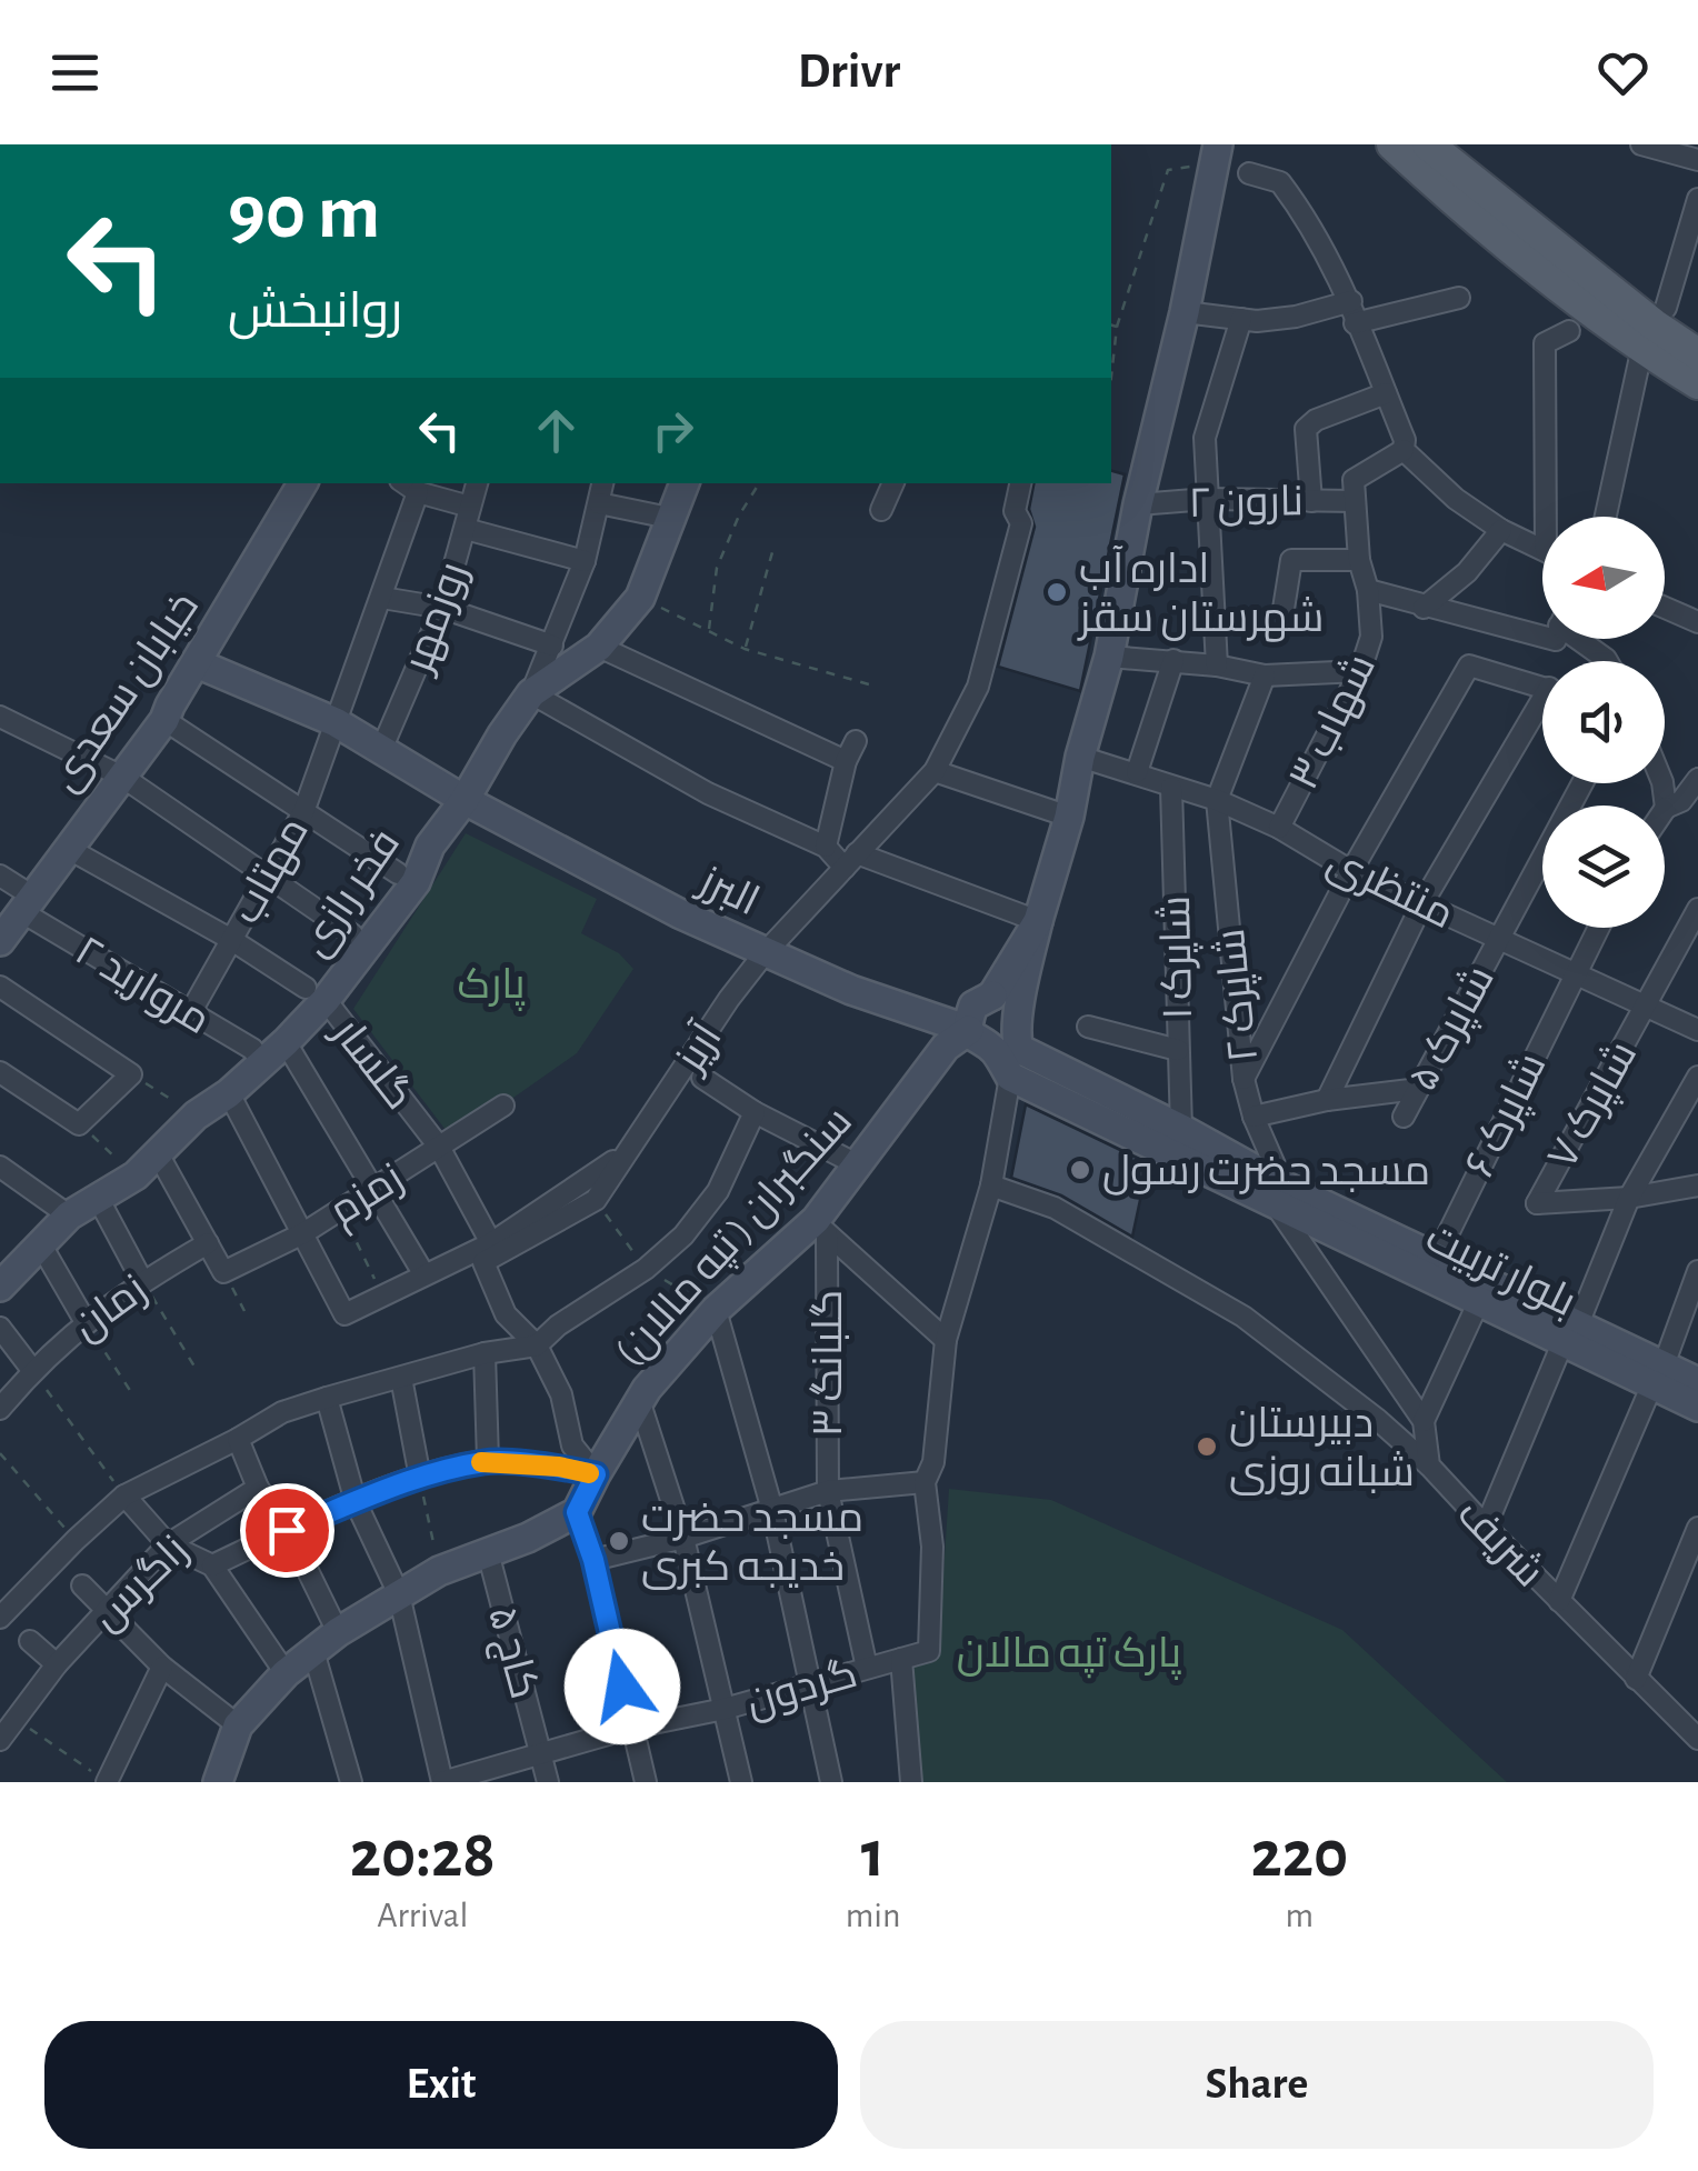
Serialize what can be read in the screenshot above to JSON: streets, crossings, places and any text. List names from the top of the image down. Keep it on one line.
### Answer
{"streets":{"main road":["خیابان سعدی","البرز","فخر رازی","سنگبران ( تپه مالان)","بلوار تربیت"],"street":["نارون ۲","روزمهر","شهاب ۳","مهتاب","منتظری","شاپرک ۱","مروارید ۲","شاپرک ۲","شاپرک ۵","آریز","گلسار","شاپرک ۷","شاپرک ۶","زمزم","زمان","گلبانگ ۳","شریف","زاگرس","کاج ۵","گردون"]},"crossings":[["نارون ۲","شهاب ۳"],["روزمهر","البرز"],["خیابان سعدی","البرز"],["خیابان سعدی","مروارید ۲"],["شهاب ۳","منتظری"],["مهتاب","البرز"],["مهتاب","مروارید ۲"],["منتظری","شاپرک ۱"],["منتظری","شاپرک ۲"],["منتظری","شاپرک ۵"],["منتظری","شاپرک ۷"],["منتظری","شاپرک ۶"],["البرز","فخر رازی"],["البرز","آریز"],["البرز","سنگبران ( تپه مالان)"],["البرز","بلوار تربیت"],["فخر رازی","مروارید ۲"],["فخر رازی","گلسار"],["شاپرک ۱","بلوار تربیت"],["شاپرک ۲","بلوار تربیت"],["شاپرک ۲","شریف"],["آریز","گلسار"],["گلسار","زمزم"],["گلسار","سنگبران ( تپه مالان)"],["شاپرک ۶","بلوار تربیت"],["سنگبران ( تپه مالان)","بلوار تربیت"],["سنگبران ( تپه مالان)","گلبانگ ۳"],["بلوار تربیت","شریف"],["گلبانگ ۳","گردون"],["کاج ۵","گردون"]],"parks":["پارک","پارک تپه مالان"],"places":["اداره آب شهرستان سقز","مسجد حضرت رسول","دبیرستان شبانه روزی","مسجد حضرت خدیجه کبری"],"north":"left","page":{"header":"Drivr","turn":["90 m","روانبخش"],"eta":["20:28","Arrival","1","min","220","m"],"buttons":["Exit","Share"]}}
